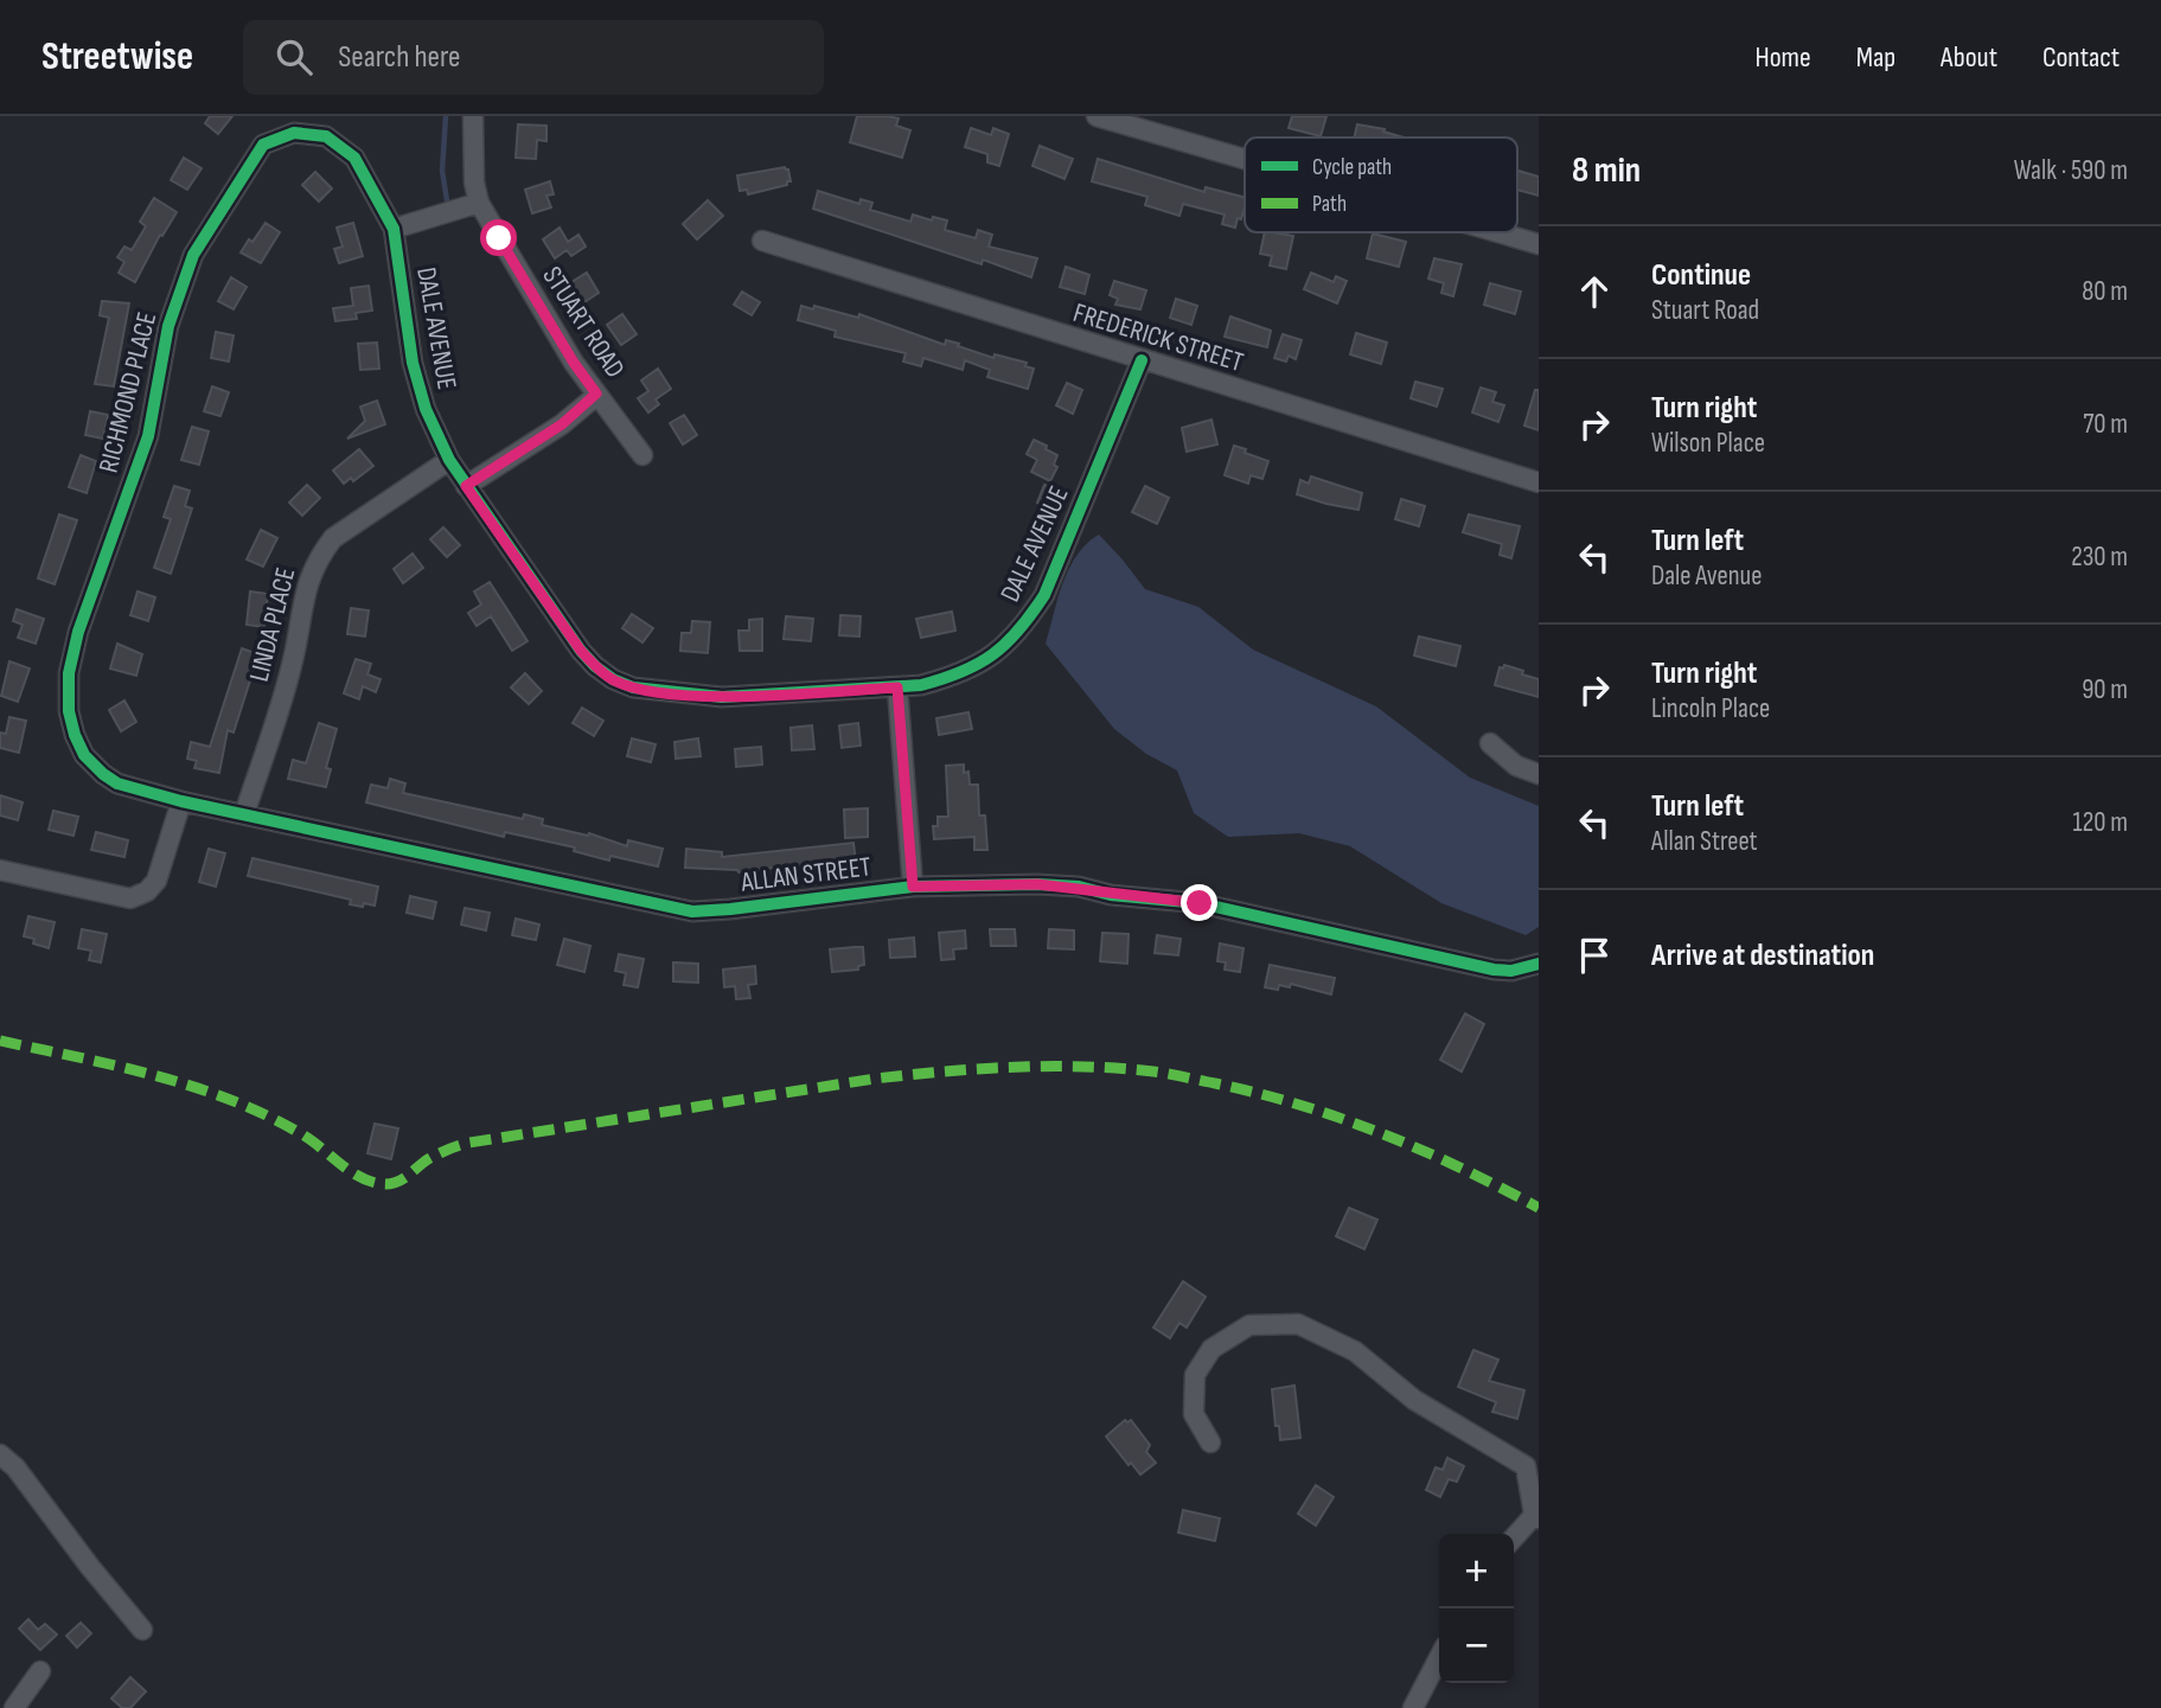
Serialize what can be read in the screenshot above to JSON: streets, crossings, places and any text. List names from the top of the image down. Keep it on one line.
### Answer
{"streets":{"street":["STUART ROAD","DALE AVENUE","FREDERICK STREET","RICHMOND PLACE","LINDA PLACE","ALLAN STREET"]},"crossings":[["DALE AVENUE","FREDERICK STREET"],["DALE AVENUE","RICHMOND PLACE"],["DALE AVENUE","LINDA PLACE"],["RICHMOND PLACE","ALLAN STREET"],["LINDA PLACE","ALLAN STREET"]],"legend":["Cycle path","Path"],"page":{"header":"Streetwise","search":"Search here","nav":["Home","Map","About","Contact"],"heading":["8 min","Walk · 590 m"],"list":[["Continue","Stuart Road","80 m"],["Turn right","Wilson Place","70 m"],["Turn left","Dale Avenue","230 m"],["Turn right","Lincoln Place","90 m"],["Turn left","Allan Street","120 m"],"Arrive at destination"],"map_buttons":["+","−"]}}
